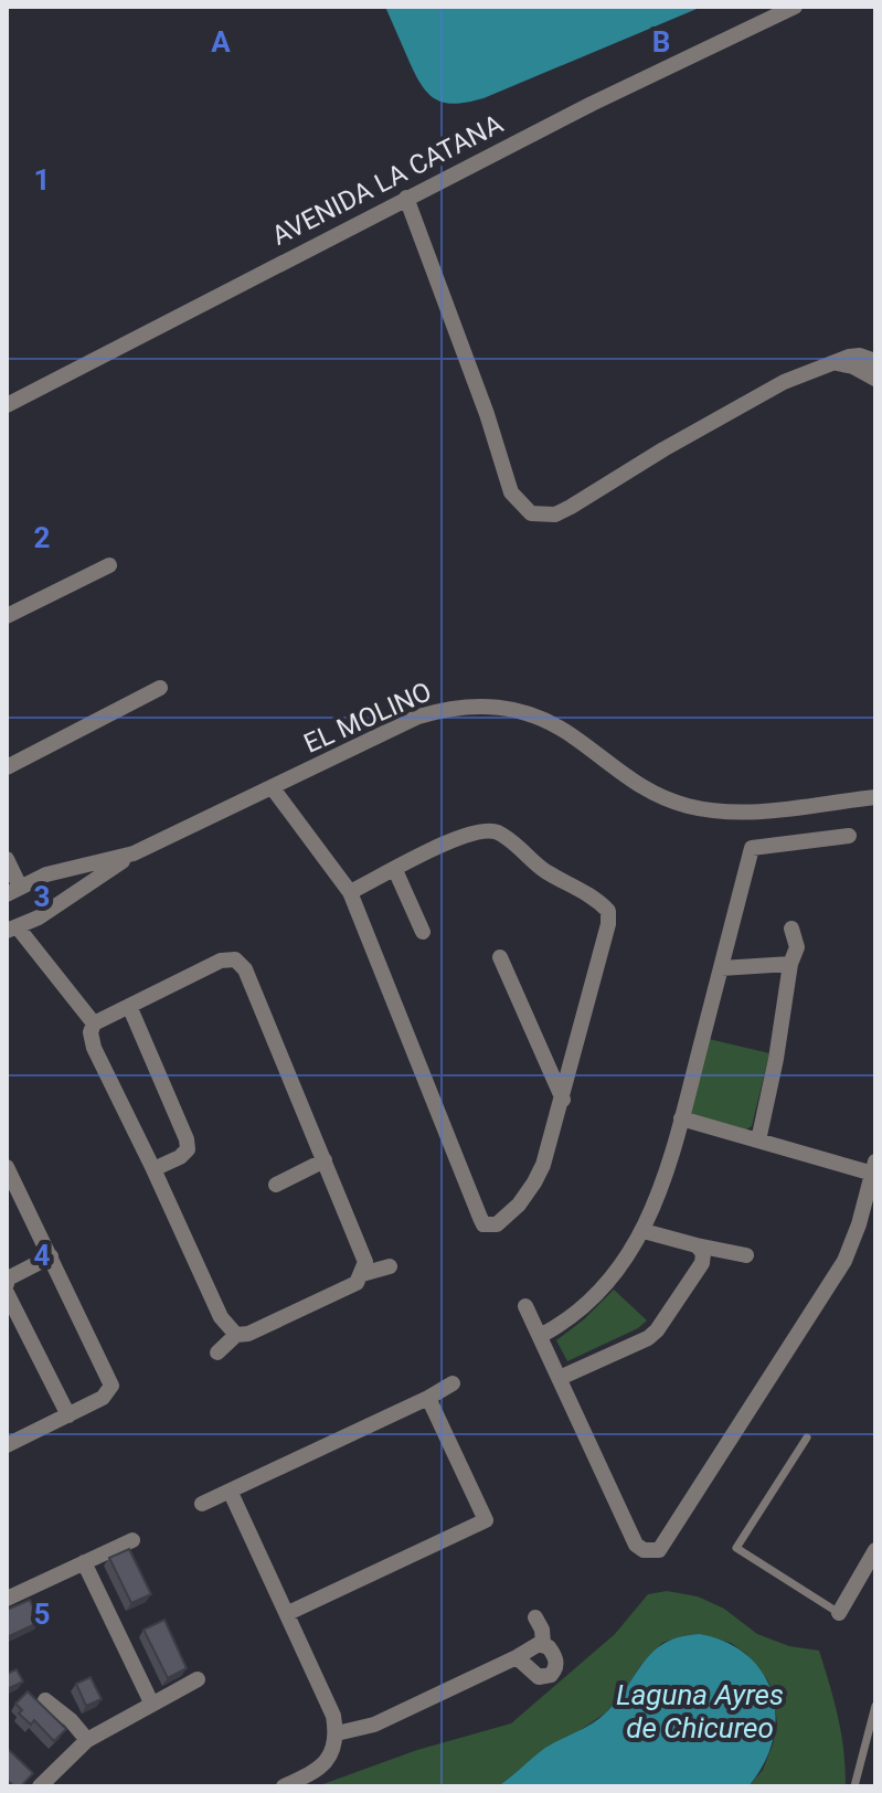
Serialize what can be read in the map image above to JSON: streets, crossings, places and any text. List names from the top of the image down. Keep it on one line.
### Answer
{"streets":{"street":["AVENIDA LA CATANA","EL MOLINO"]},"water":["Laguna Ayres de Chicureo"],"grid":{"columns":["A","B"],"rows":["1","2","3","4","5"]}}
